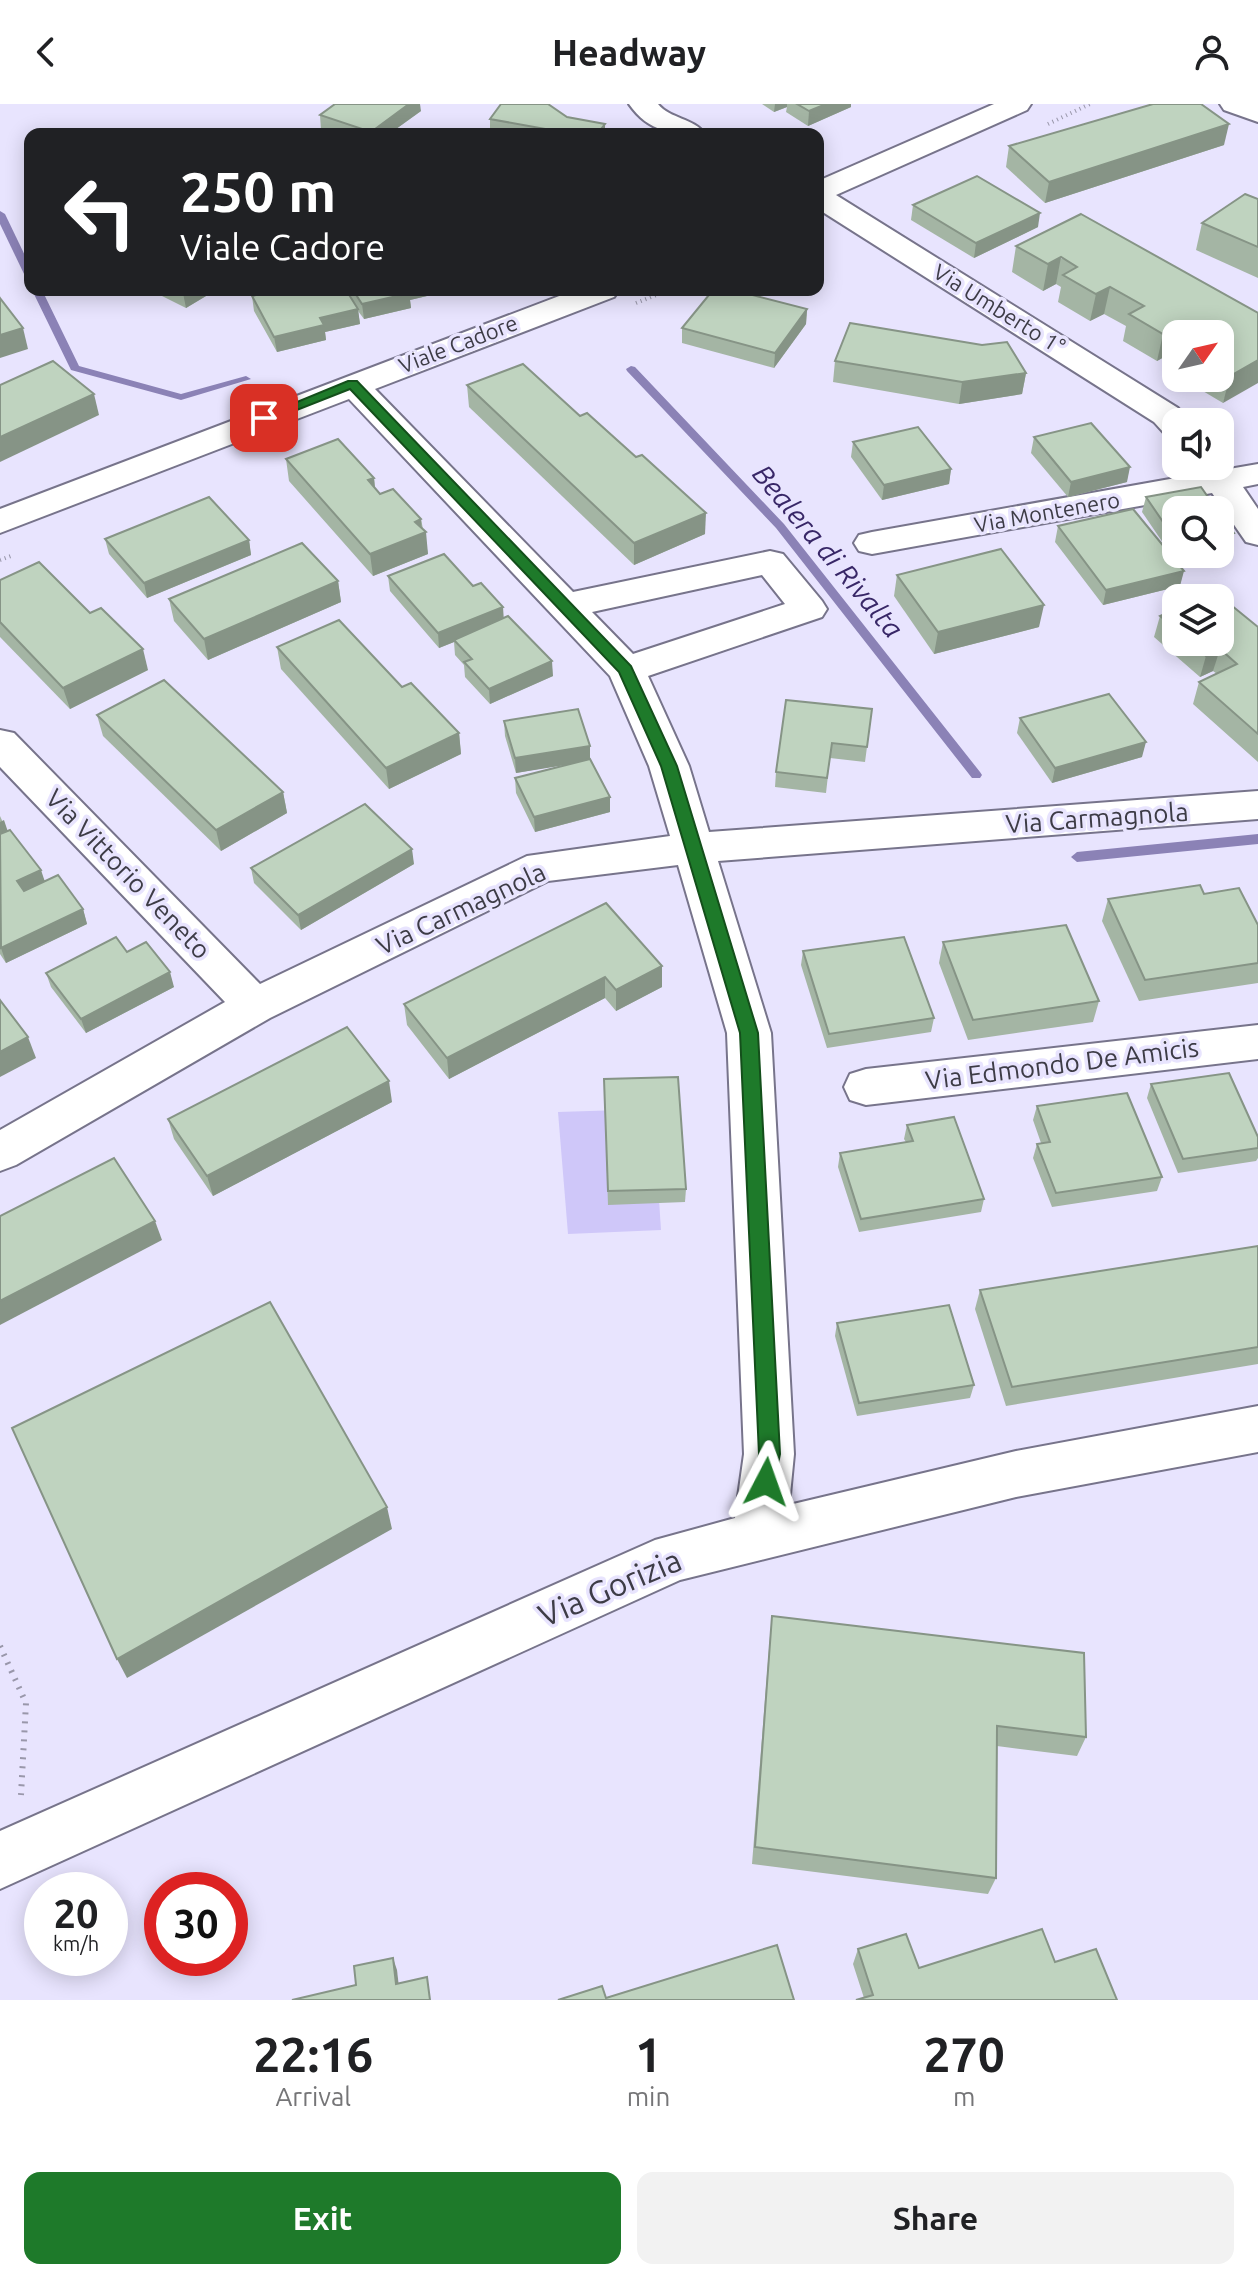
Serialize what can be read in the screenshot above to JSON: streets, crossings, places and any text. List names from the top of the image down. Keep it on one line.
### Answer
{"streets":{"street":["Via Umberto 1°","Viale Cadore","Via Montenero","Via Carmagnola","Via Vittorio Veneto","Via Edmondo De Amicis","Via Gorizia"]},"crossings":[["Via Carmagnola","Via Vittorio Veneto"]],"water":["Bealera di Rivalta"],"north":"top right","page":{"header":"Headway","turn":["250 m","Viale Cadore"],"speed":"20 km/h","limit":"30","eta":["22:16","Arrival","1","min","270","m"],"buttons":["Exit","Share"]}}
